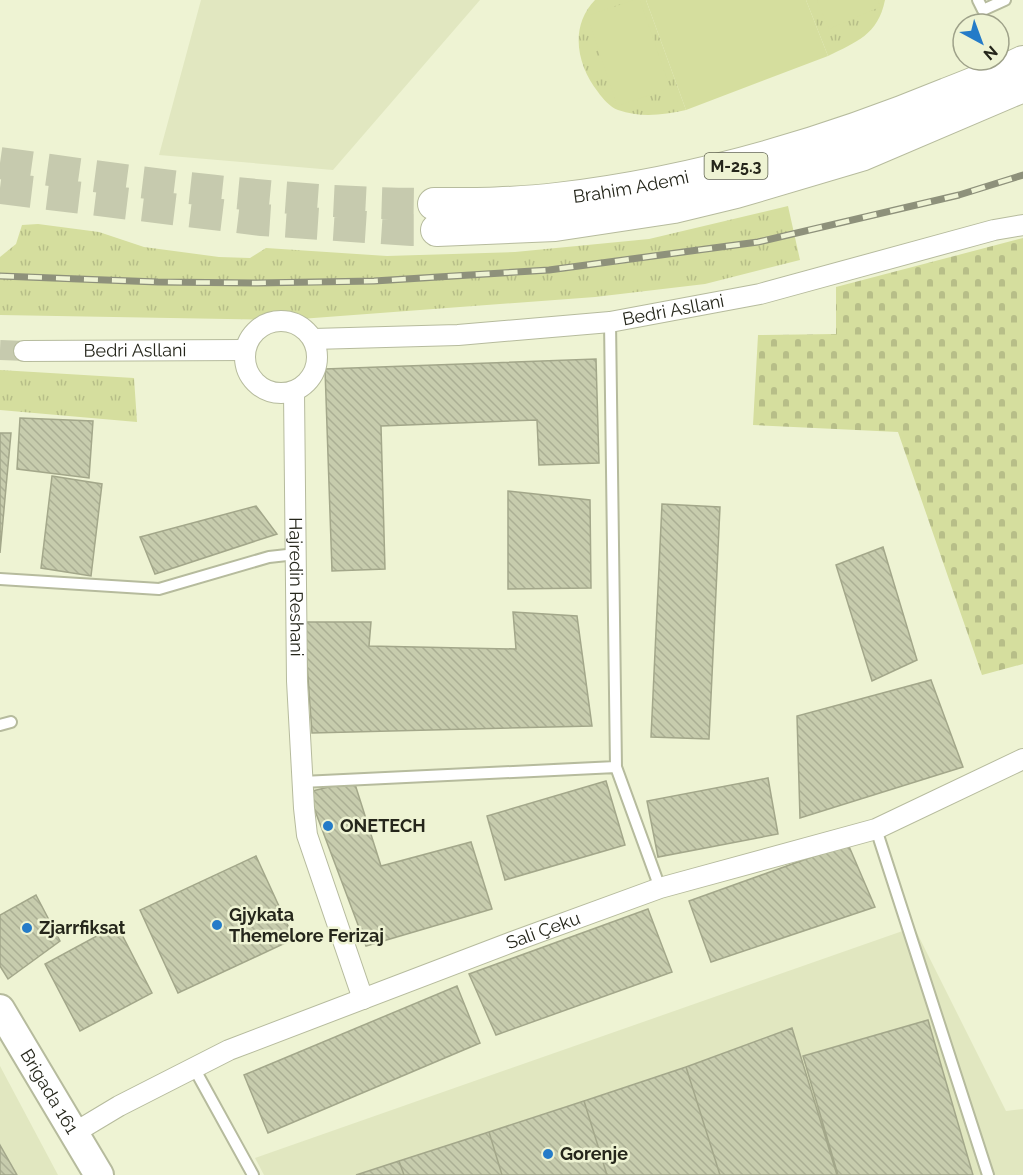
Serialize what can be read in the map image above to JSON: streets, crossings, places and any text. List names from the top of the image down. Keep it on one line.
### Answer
{"streets":{"main road":["M-25.3","Brahim Ademi"],"street":["Bedri Asllani","Hajredin Reshani","Sali Çeku","Brigada 161"]},"crossings":[["Bedri Asllani","Hajredin Reshani"],["Hajredin Reshani","Sali Çeku"],["Sali Çeku","Brigada 161"]],"places":["ONETECH","Gjykata Themelore Ferizaj","Zjarrfiksat","Gorenje"],"north":"bottom right"}
